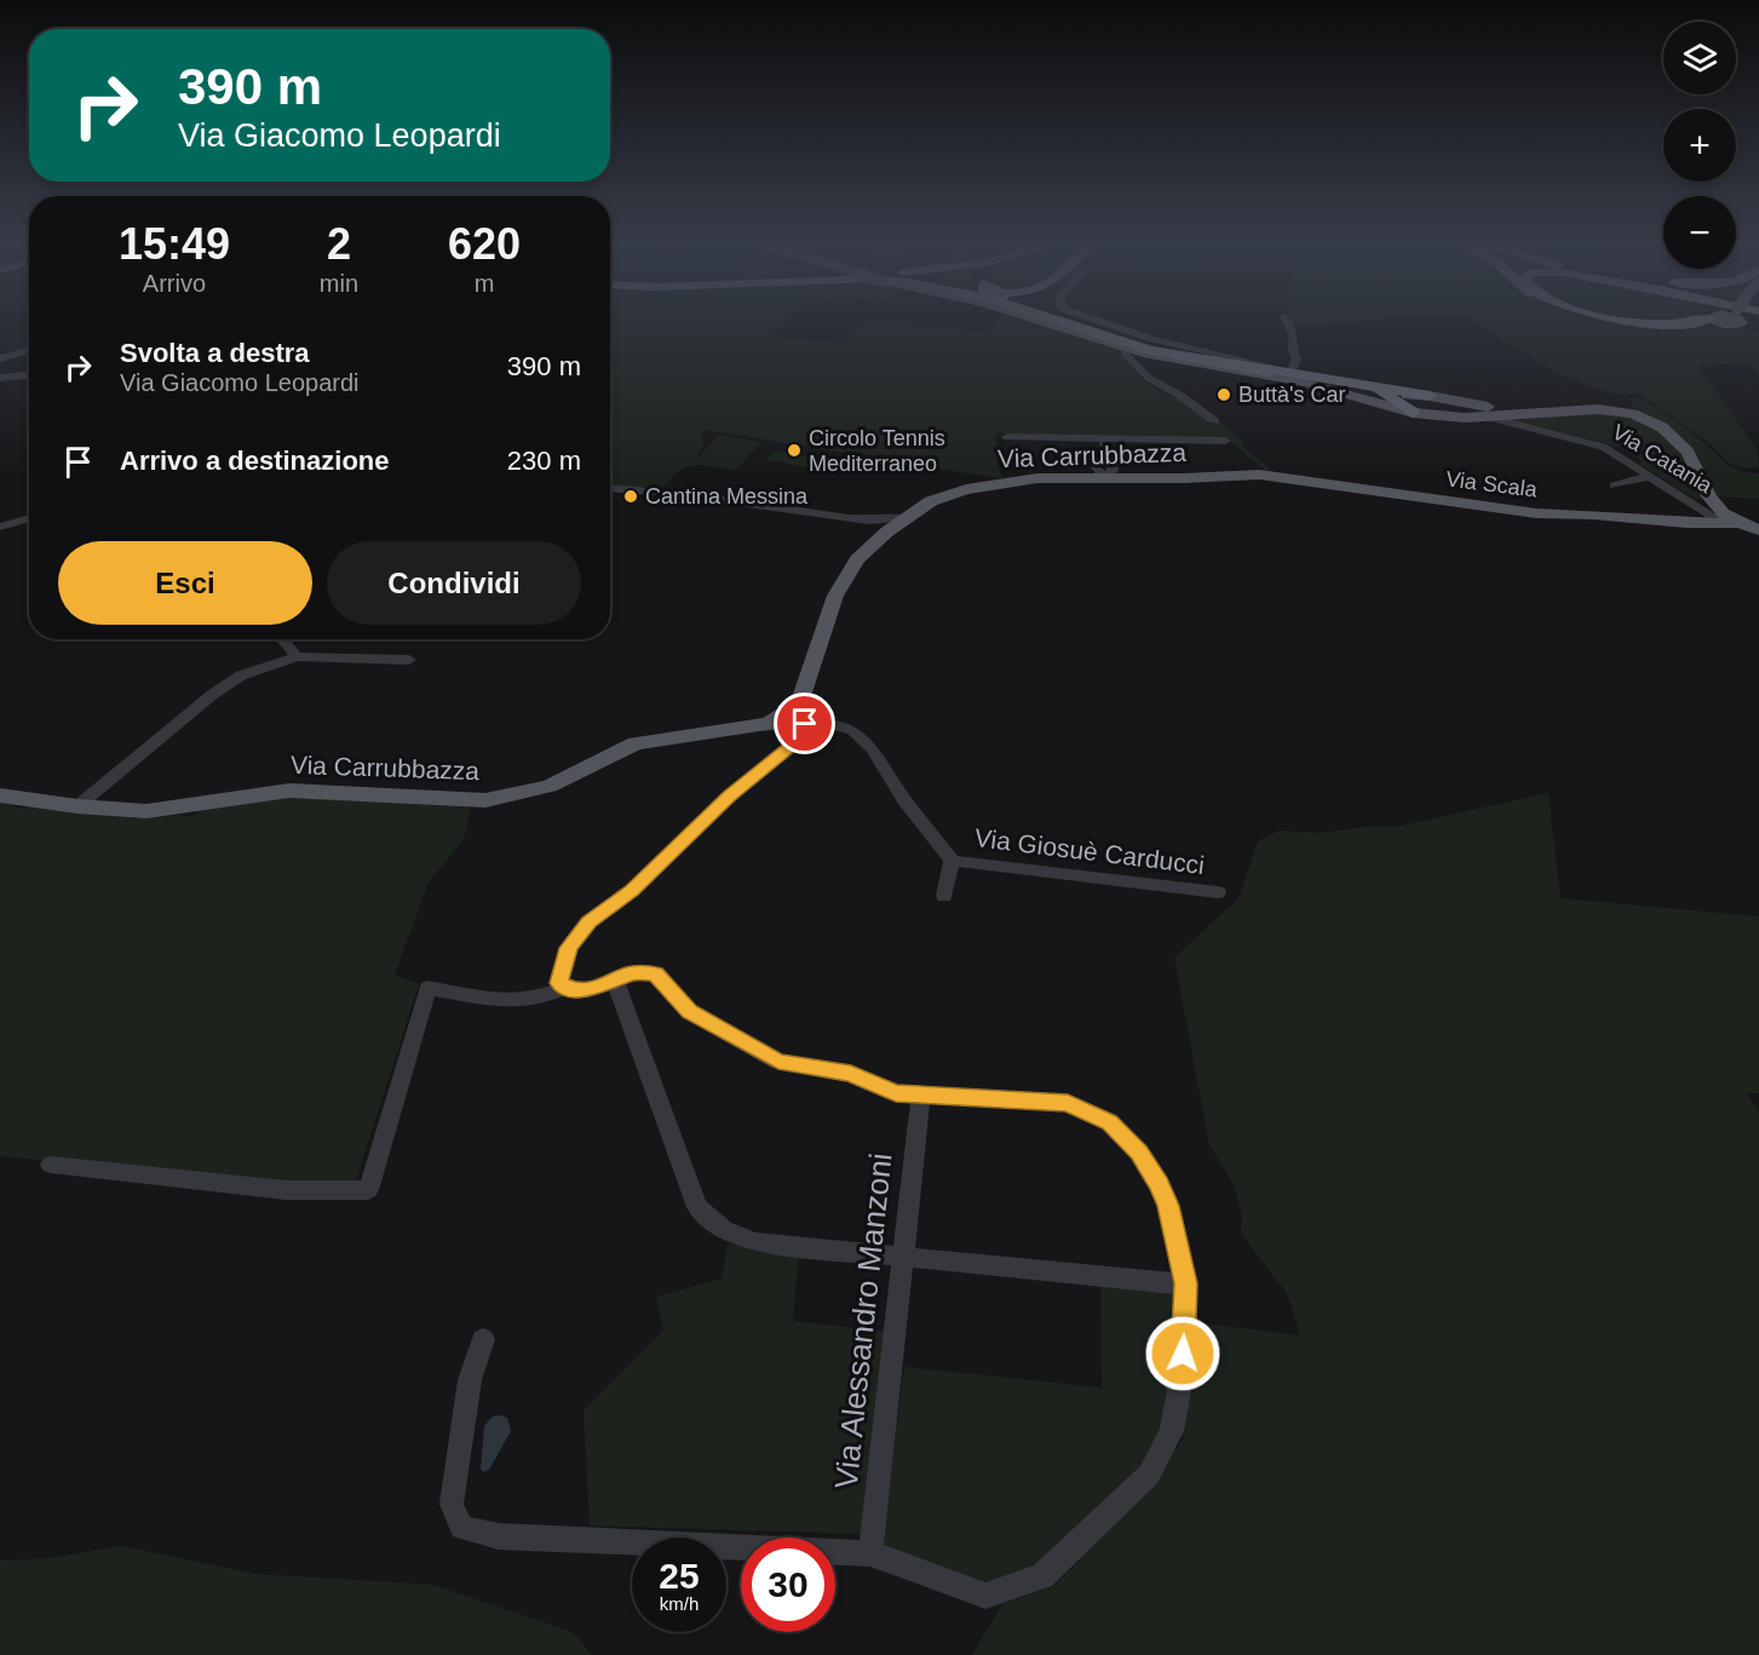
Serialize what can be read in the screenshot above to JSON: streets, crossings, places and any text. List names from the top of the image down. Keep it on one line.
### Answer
{"streets":{"main road":["Via Carrubbazza","Via Catania","Via Scala"],"street":["Via Giosuè Carducci","Via Alessandro Manzoni"]},"crossings":[["Via Carrubbazza","Via Scala"],["Via Carrubbazza","Via Giosuè Carducci"],["Via Catania","Via Scala"]],"places":["Buttà's Car","Circolo Tennis Mediterraneo","Cantina Messina"],"page":{"map_buttons":["+","−"],"turn":["390 m","Via Giacomo Leopardi"],"eta":["15:49","Arrivo","2","min","620","m"],"list":[{"name":"Svolta a destra","note":"Via Giacomo Leopardi","value":"390 m"},{"name":"Arrivo a destinazione","value":"230 m"}],"buttons":["Esci","Condividi"],"speed":"25 km/h","limit":"30"}}
